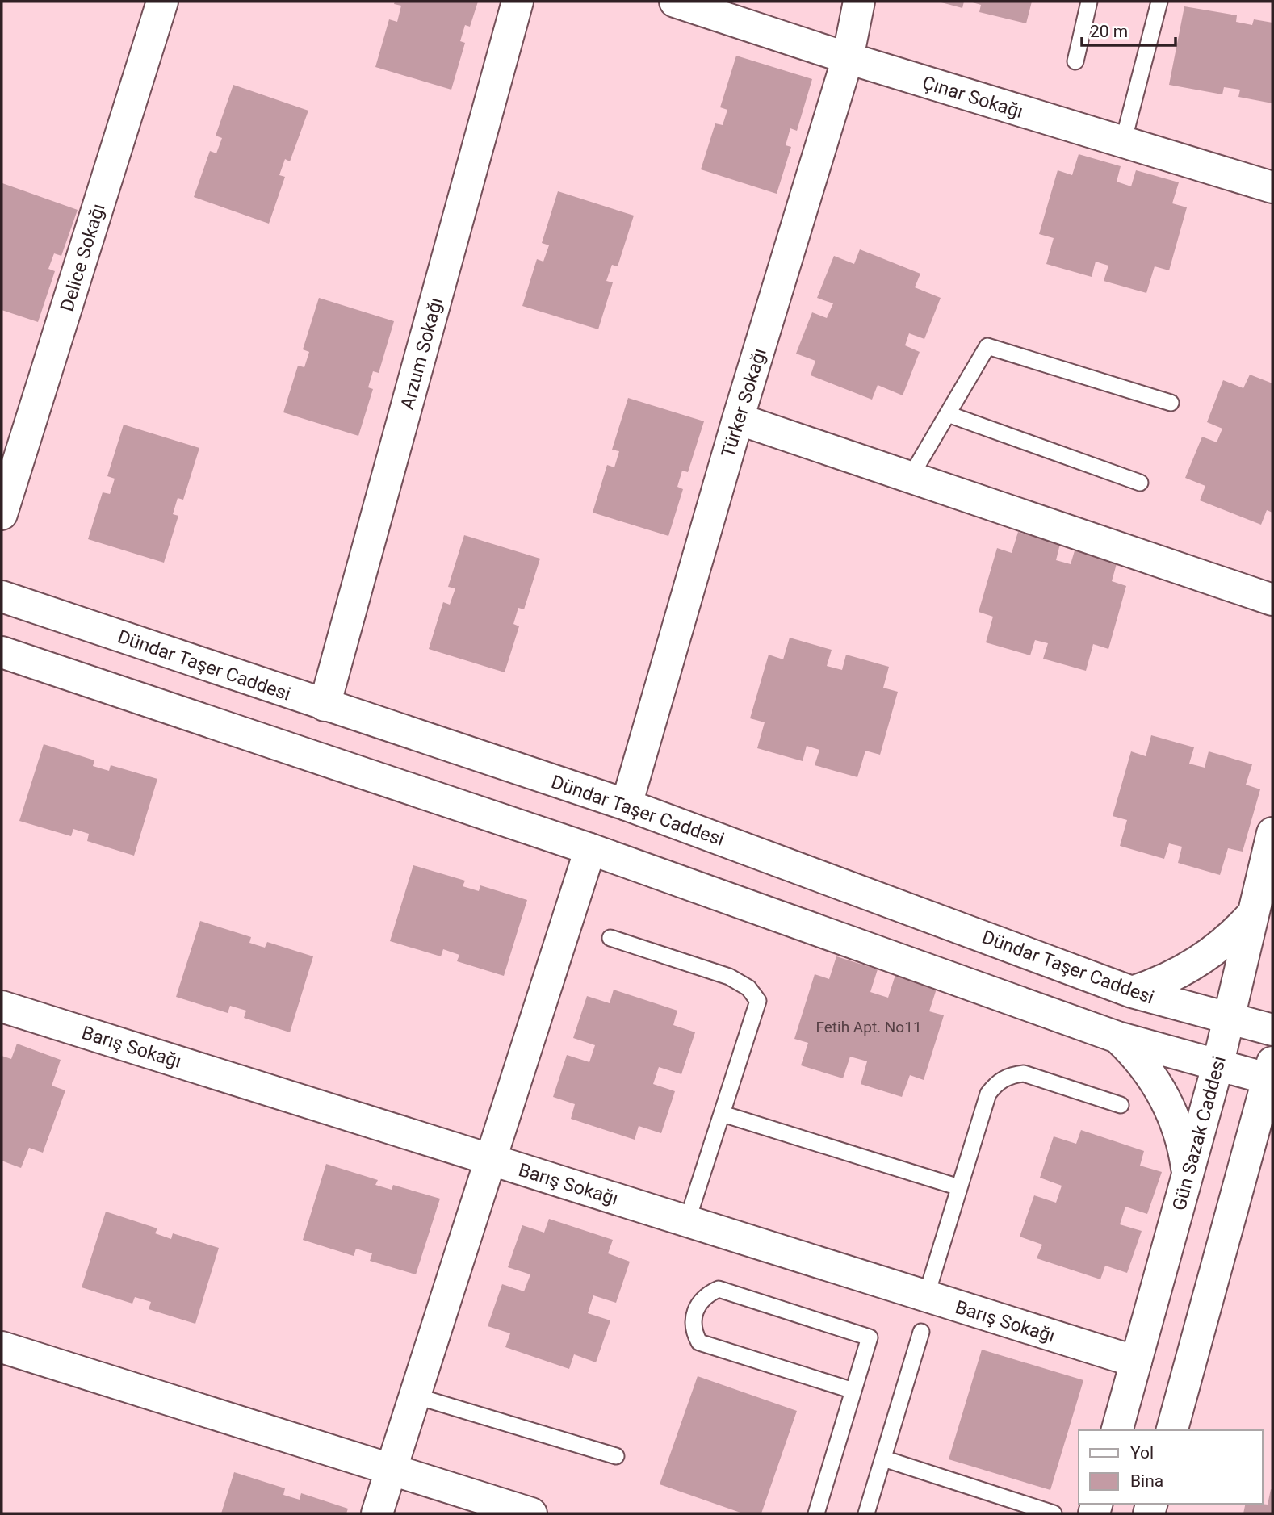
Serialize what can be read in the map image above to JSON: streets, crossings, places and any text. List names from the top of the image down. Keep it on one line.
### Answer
{"streets":{"street":["Çınar Sokağı","Delice Sokağı","Arzum Sokağı","Türker Sokağı","Dündar Taşer Caddesi","Barış Sokağı","Gün Sazak Caddesi"]},"crossings":[["Çınar Sokağı","Türker Sokağı"],["Arzum Sokağı","Dündar Taşer Caddesi"],["Türker Sokağı","Dündar Taşer Caddesi"],["Dündar Taşer Caddesi","Gün Sazak Caddesi"],["Barış Sokağı","Gün Sazak Caddesi"]],"house_numbers":["Fetih Apt. No11"],"legend":["Yol","Bina"],"scale_bar":"20 m"}
